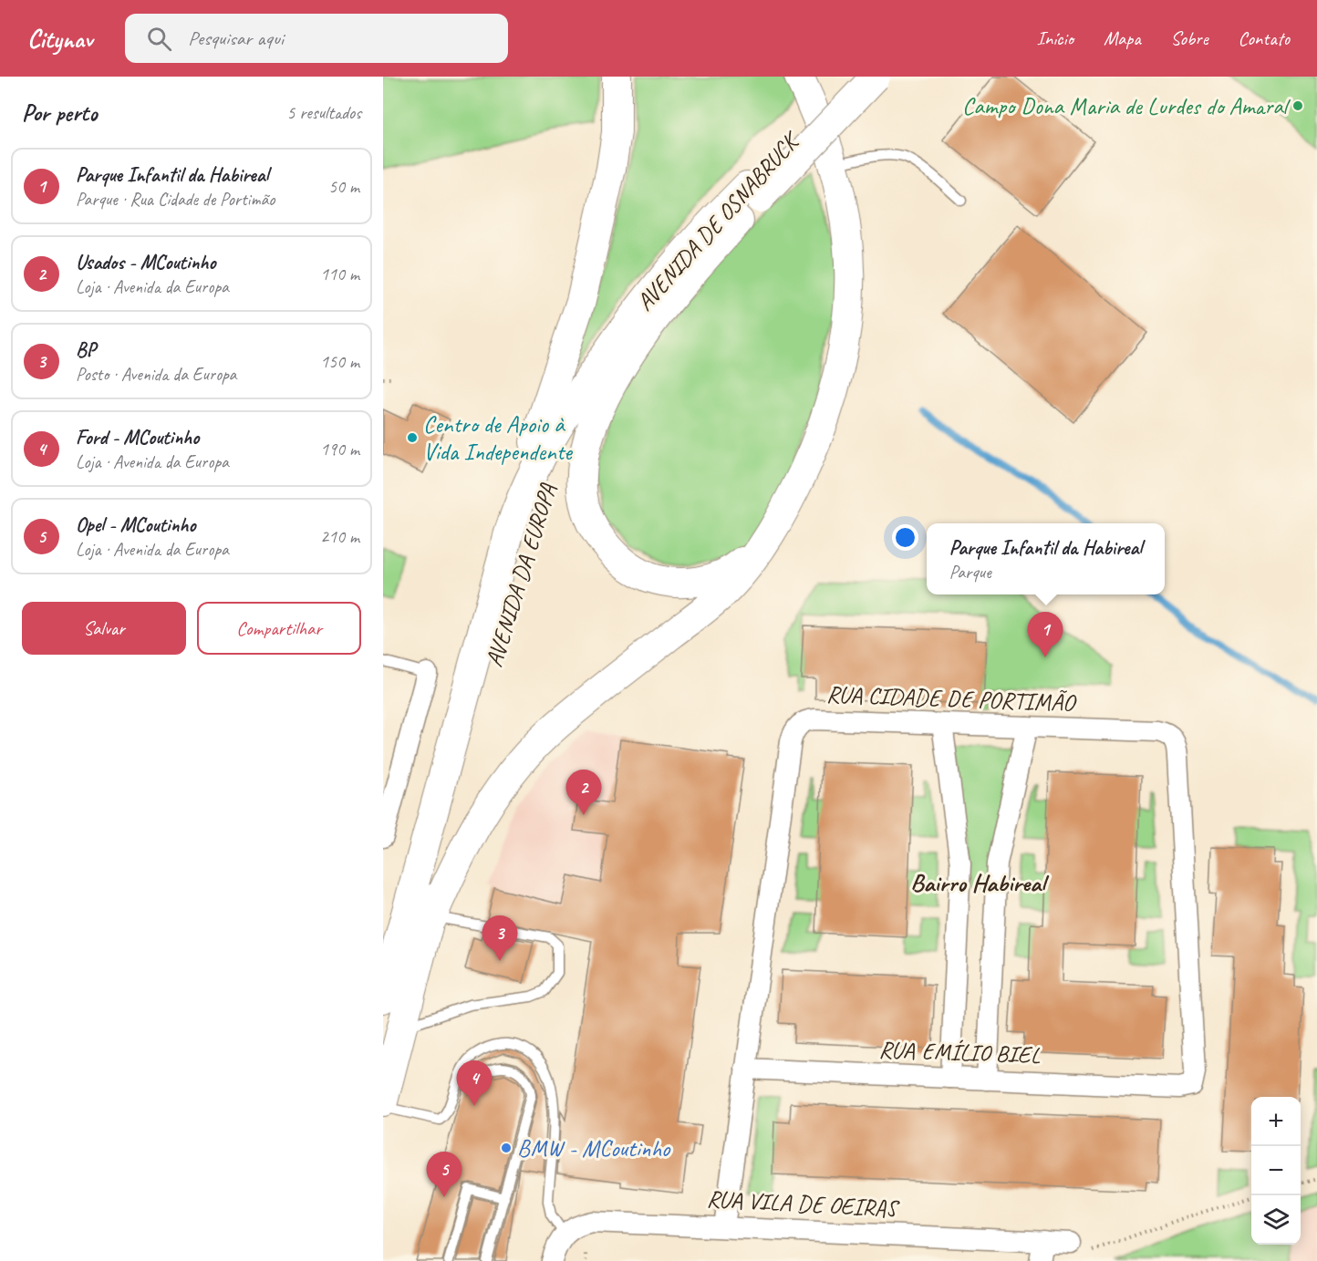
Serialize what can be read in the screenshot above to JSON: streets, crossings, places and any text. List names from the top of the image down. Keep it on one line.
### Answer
{"streets":{"main road":["AVENIDA DE OSNABRUCK","AVENIDA DA EUROPA"],"street":["RUA CIDADE DE PORTIMÃO","RUA EMÍLIO BIEL","RUA VILA DE OEIRAS"]},"crossings":[["AVENIDA DE OSNABRUCK","AVENIDA DA EUROPA"],["RUA CIDADE DE PORTIMÃO","RUA EMÍLIO BIEL"],["RUA CIDADE DE PORTIMÃO","RUA VILA DE OEIRAS"]],"districts":["Bairro Habireal"],"places":["Campo Dona Maria de Lurdes do Amaral","Centro de Apoio à Vida Independente","BMW - MCoutinho"],"page":{"header":"Citynav","search":"Pesquisar aqui","nav":["Início","Mapa","Sobre","Contato"],"heading":["Por perto","5 resultados"],"list":[{"mark":"1","name":"Parque Infantil da Habireal","note":"Parque · Rua Cidade de Portimão","value":"50 m"},{"mark":"2","name":"Usados - MCoutinho","note":"Loja · Avenida da Europa","value":"110 m"},{"mark":"3","name":"BP","note":"Posto · Avenida da Europa","value":"150 m"},{"mark":"4","name":"Ford - MCoutinho","note":"Loja · Avenida da Europa","value":"190 m"},{"mark":"5","name":"Opel - MCoutinho","note":"Loja · Avenida da Europa","value":"210 m"}],"popup":["Parque Infantil da Habireal","Parque"],"buttons":["Salvar","Compartilhar"],"pins":["1","2","3","4","5"],"map_buttons":["+","−"]}}
